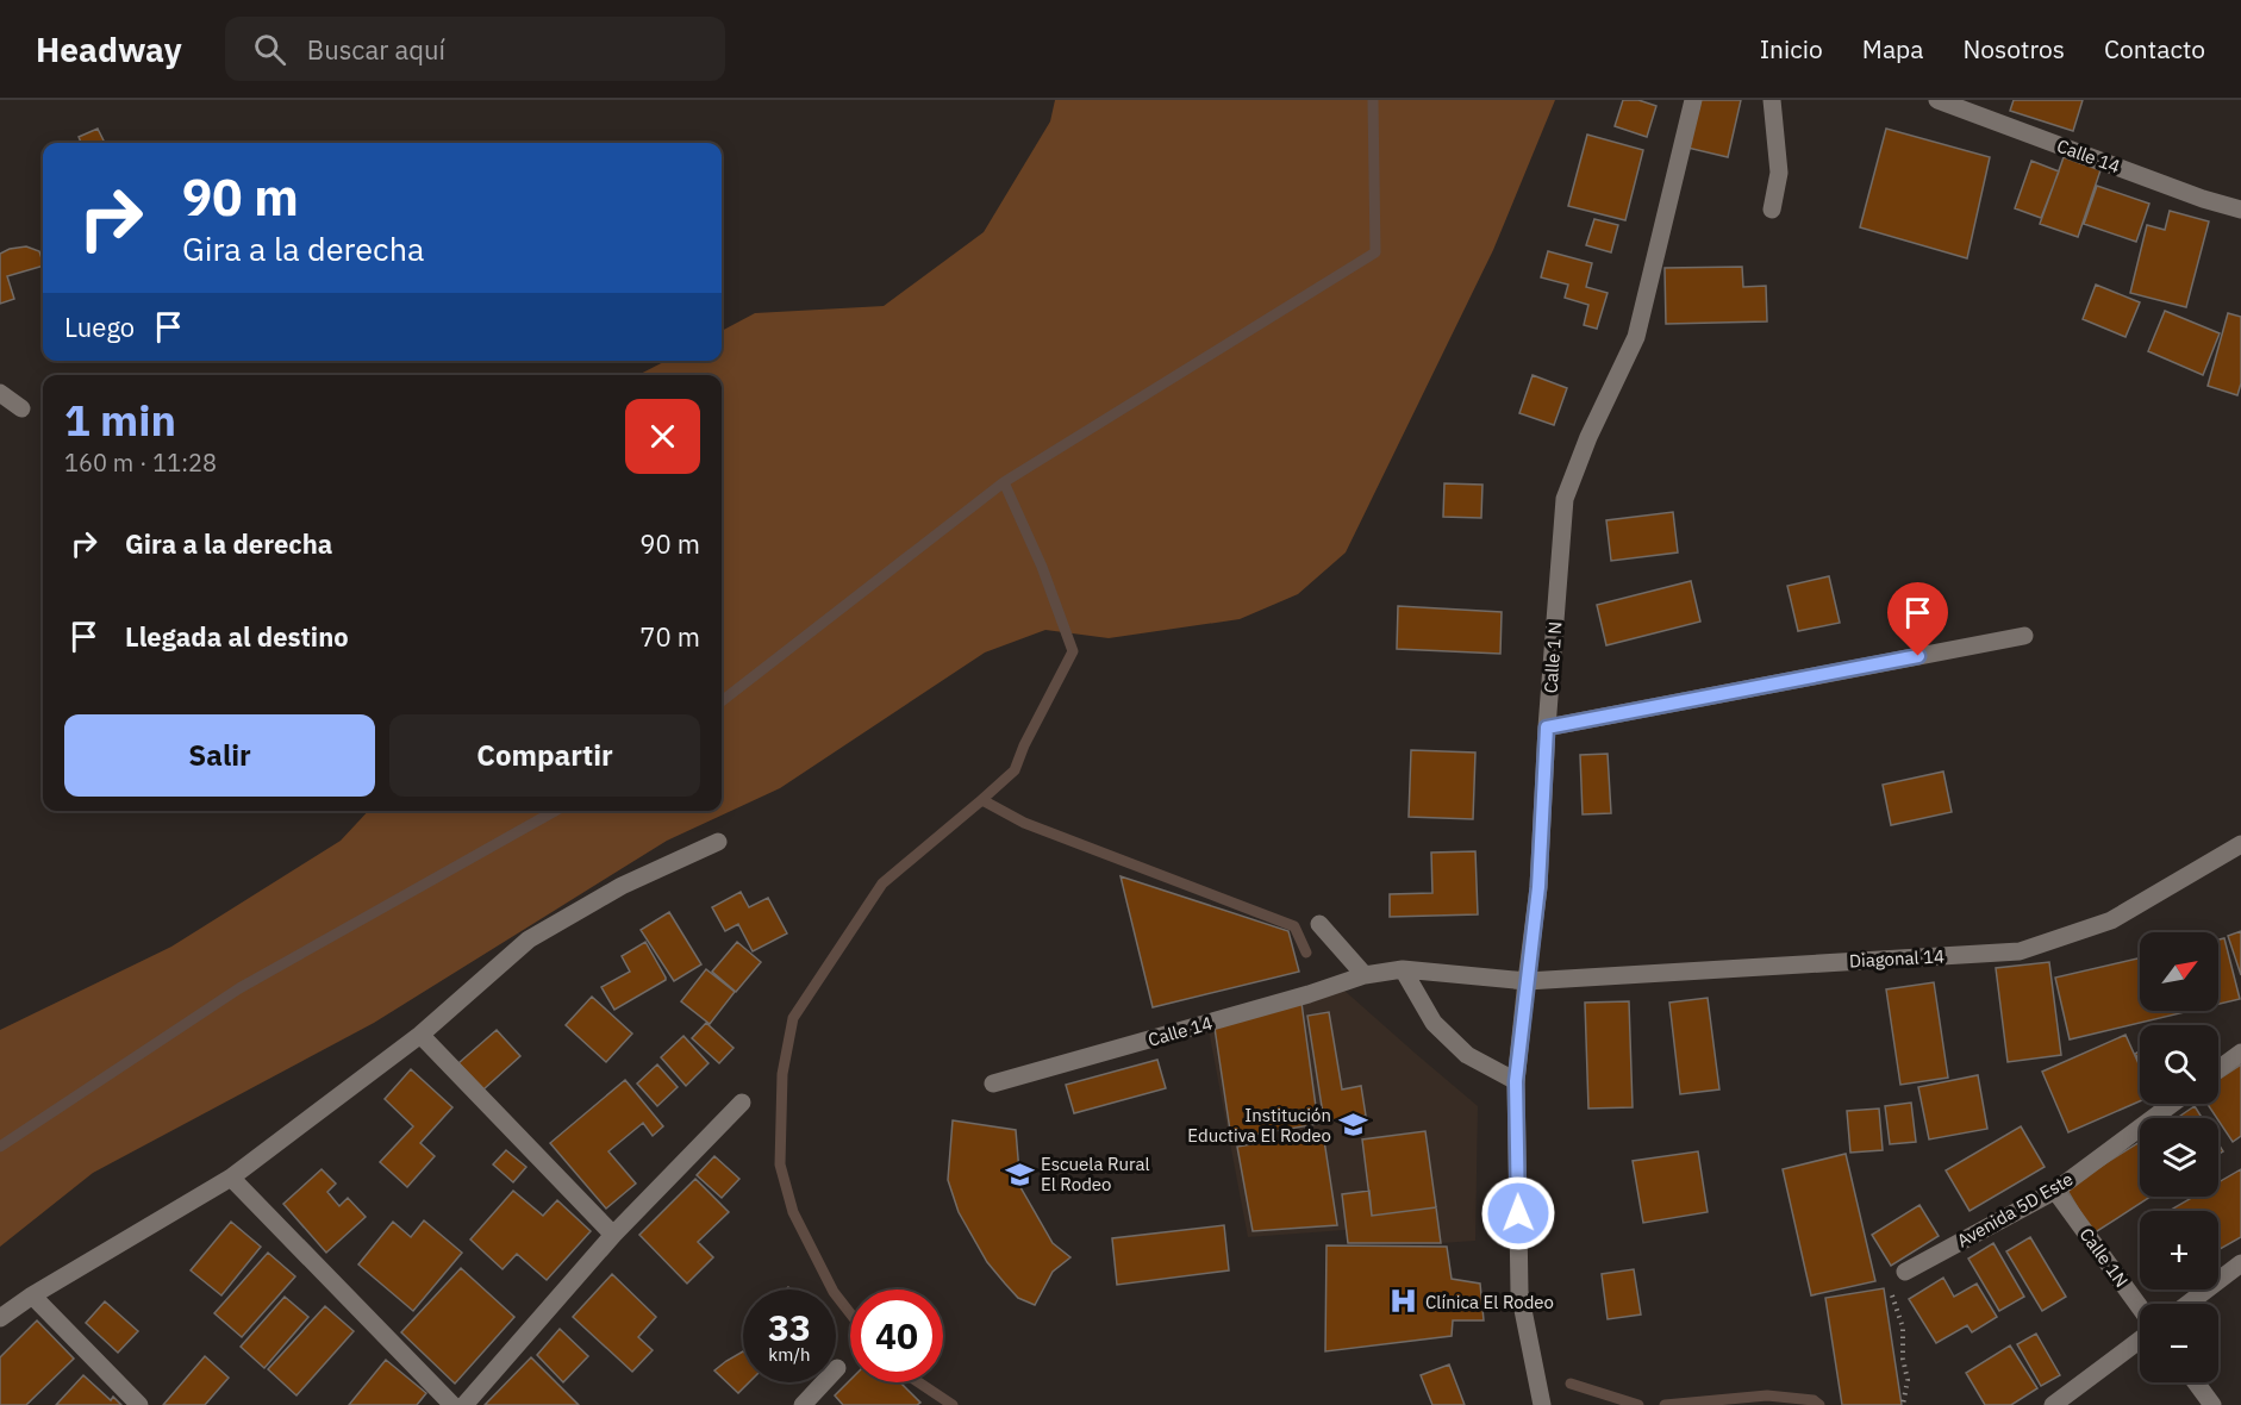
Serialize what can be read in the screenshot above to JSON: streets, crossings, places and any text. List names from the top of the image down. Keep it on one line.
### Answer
{"streets":{"street":["Calle 14","Calle 1 N","Diagonal 14","Avenida 5D Este","Calle 1N"]},"crossings":[["Calle 14","Diagonal 14"],["Calle 1 N","Diagonal 14"],["Avenida 5D Este","Calle 1N"]],"places":{"school or university":["Institución Eductiva El Rodeo","Escuela Rural El Rodeo"],"hospital":["Clínica El Rodeo"]},"north":"top right","page":{"header":"Headway","search":"Buscar aquí","nav":["Inicio","Mapa","Nosotros","Contacto"],"turn":["90 m","Gira a la derecha"],"then":"Luego","heading":["1 min","160 m · 11:28"],"list":[{"name":"Gira a la derecha","value":"90 m"},{"name":"Llegada al destino","value":"70 m"}],"buttons":["Salir","Compartir"],"map_buttons":["+","−"],"speed":"33 km/h","limit":"40"}}
